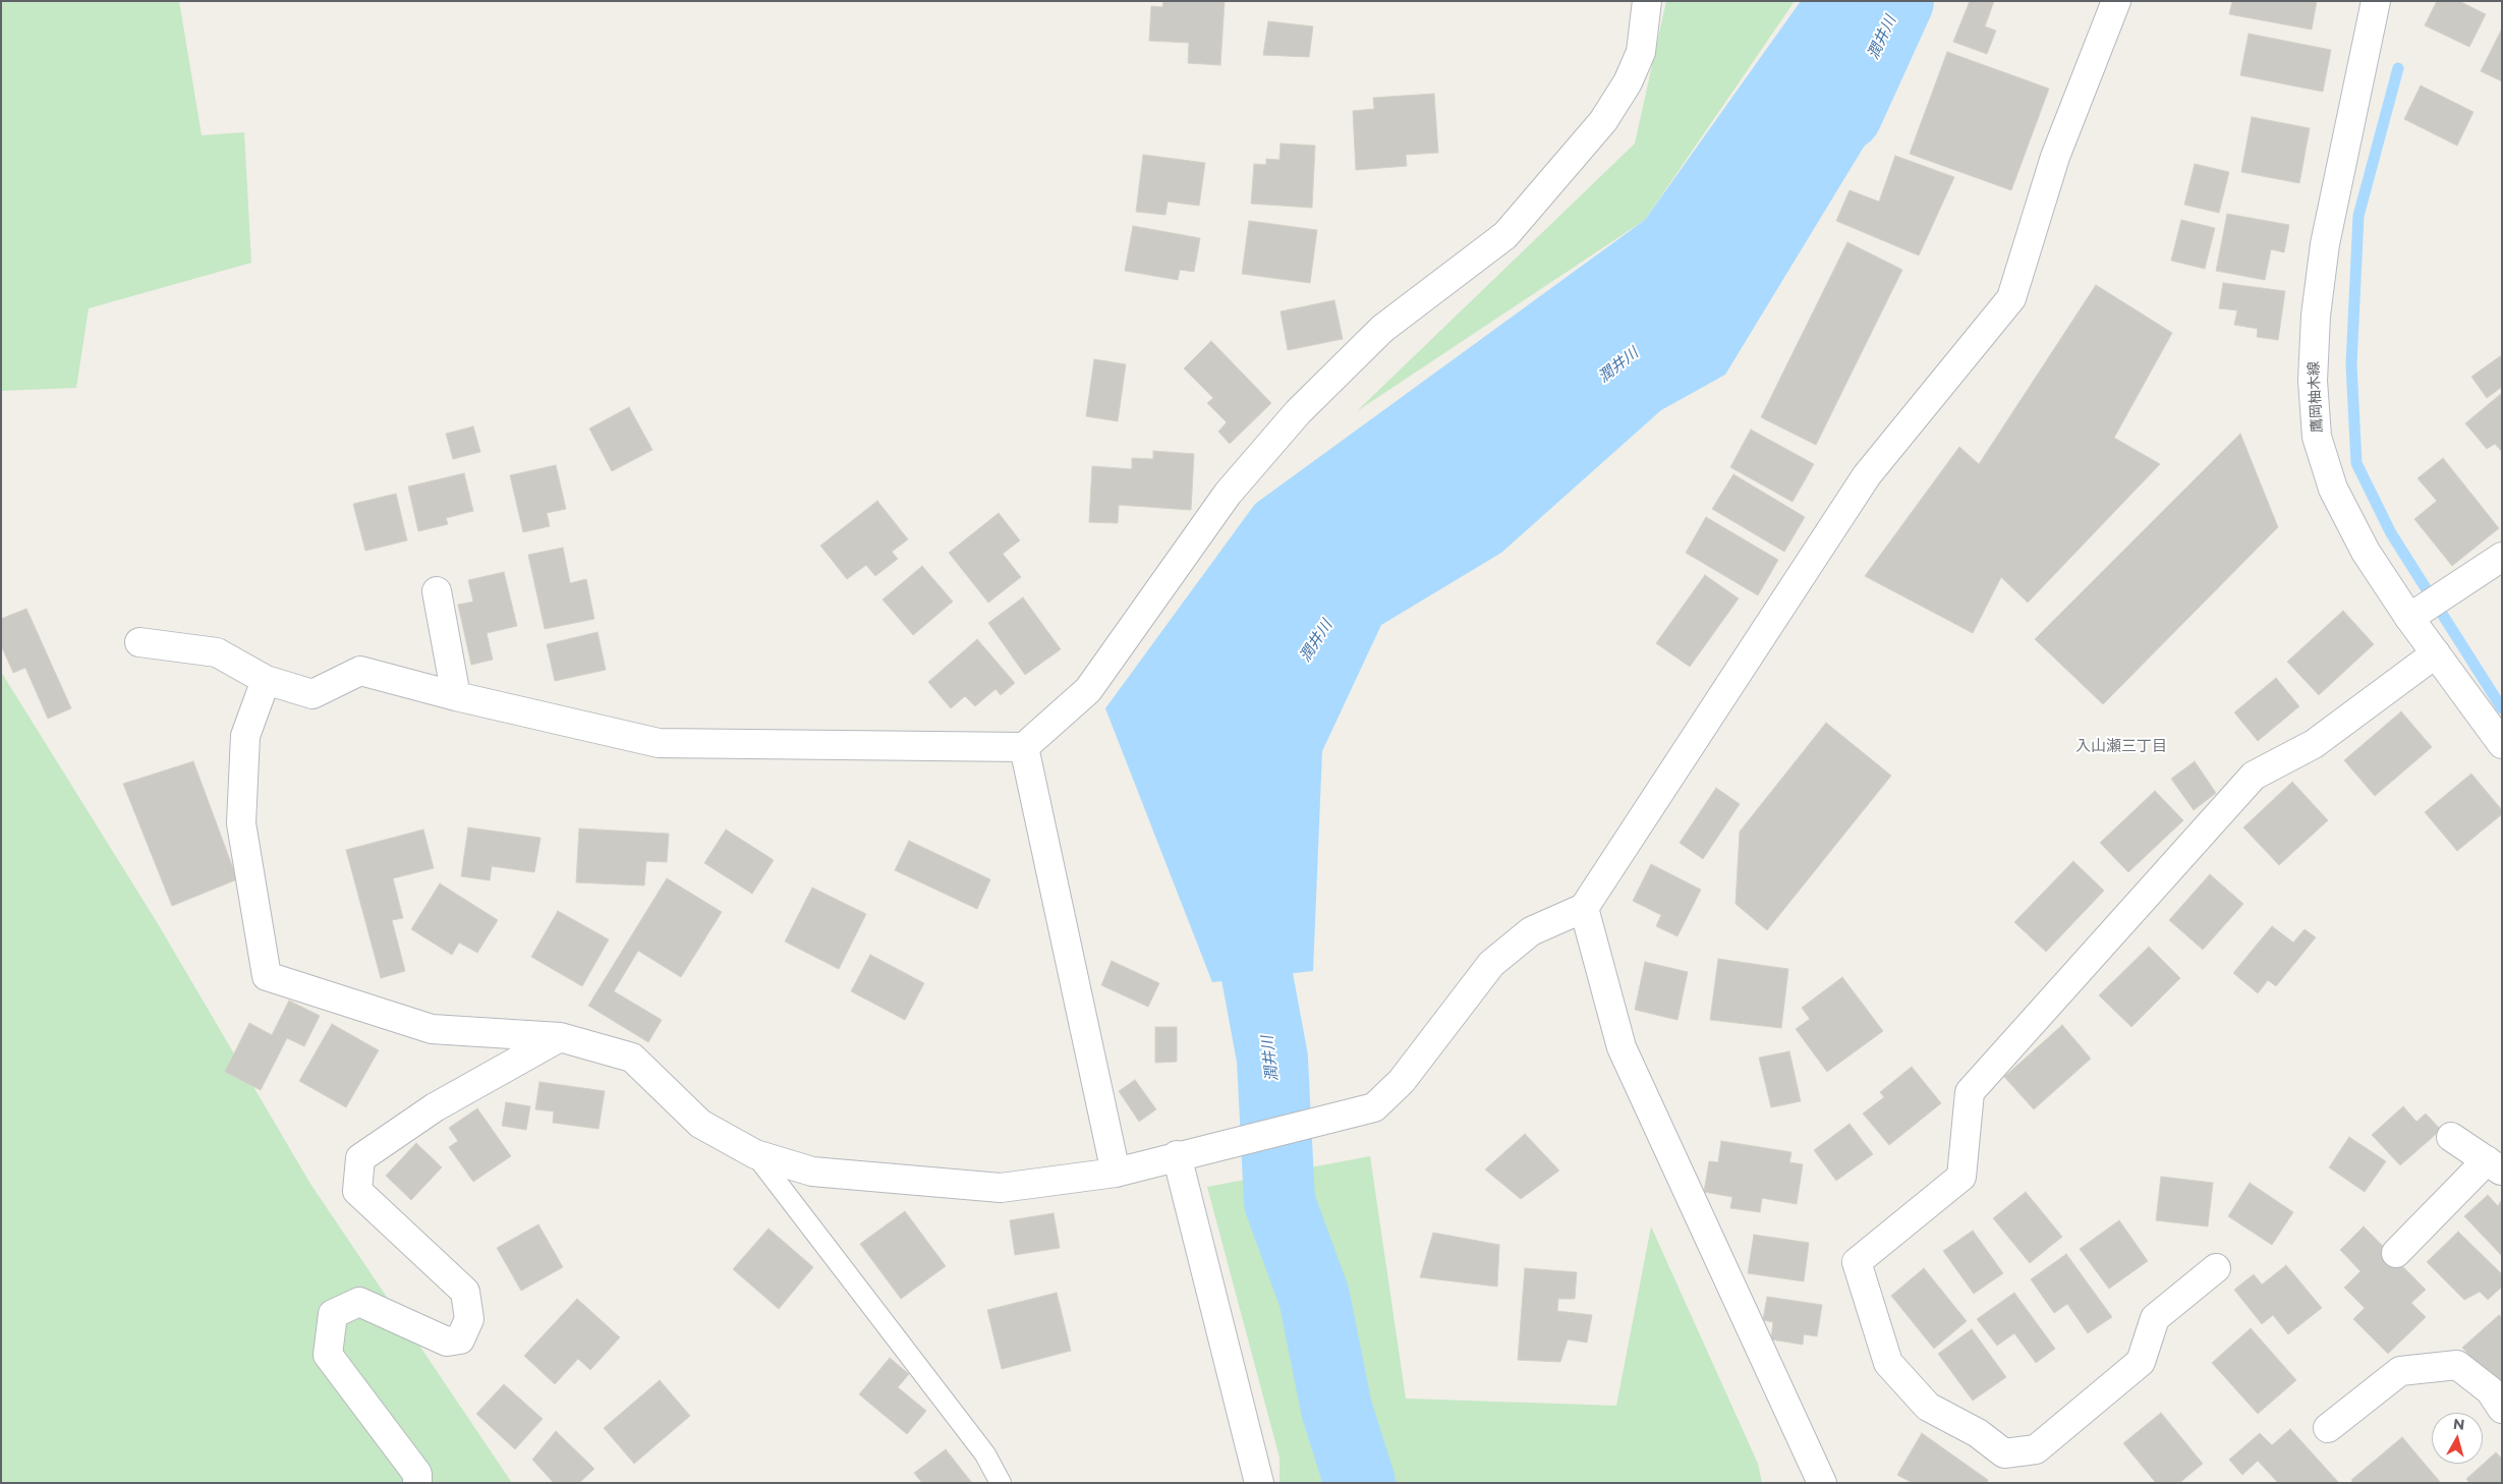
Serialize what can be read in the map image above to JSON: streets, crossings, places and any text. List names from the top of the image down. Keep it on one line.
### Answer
{"streets":{"street":["鷹岡柚木線"]},"districts":["入山瀬三丁目"],"water":["潤井川"],"north":"top"}
